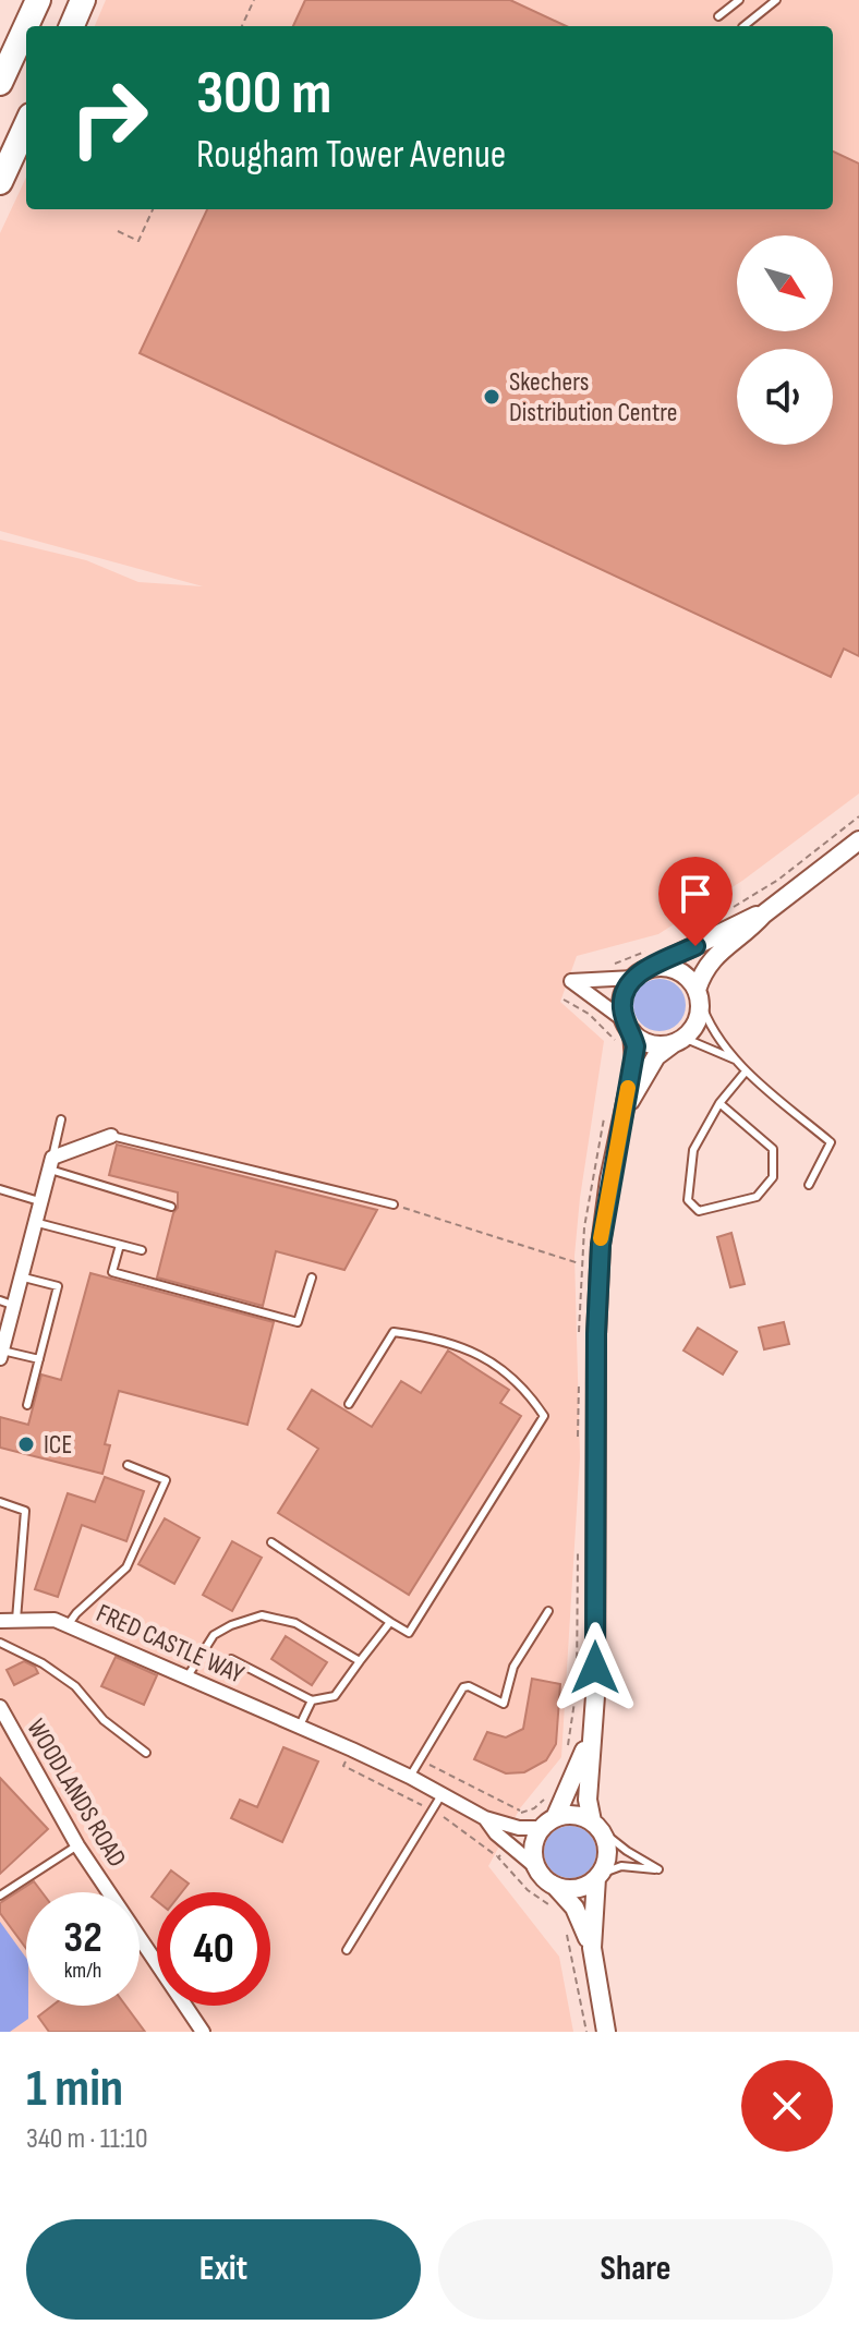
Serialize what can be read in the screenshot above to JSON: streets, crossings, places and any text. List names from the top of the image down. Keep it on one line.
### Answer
{"streets":{"street":["FRED CASTLE WAY","WOODLANDS ROAD"]},"places":["Skechers Distribution Centre","ICE"],"north":"bottom right","page":{"turn":["300 m","Rougham Tower Avenue"],"speed":"32 km/h","limit":"40","heading":["1 min","340 m · 11:10"],"buttons":["Exit","Share"]}}
